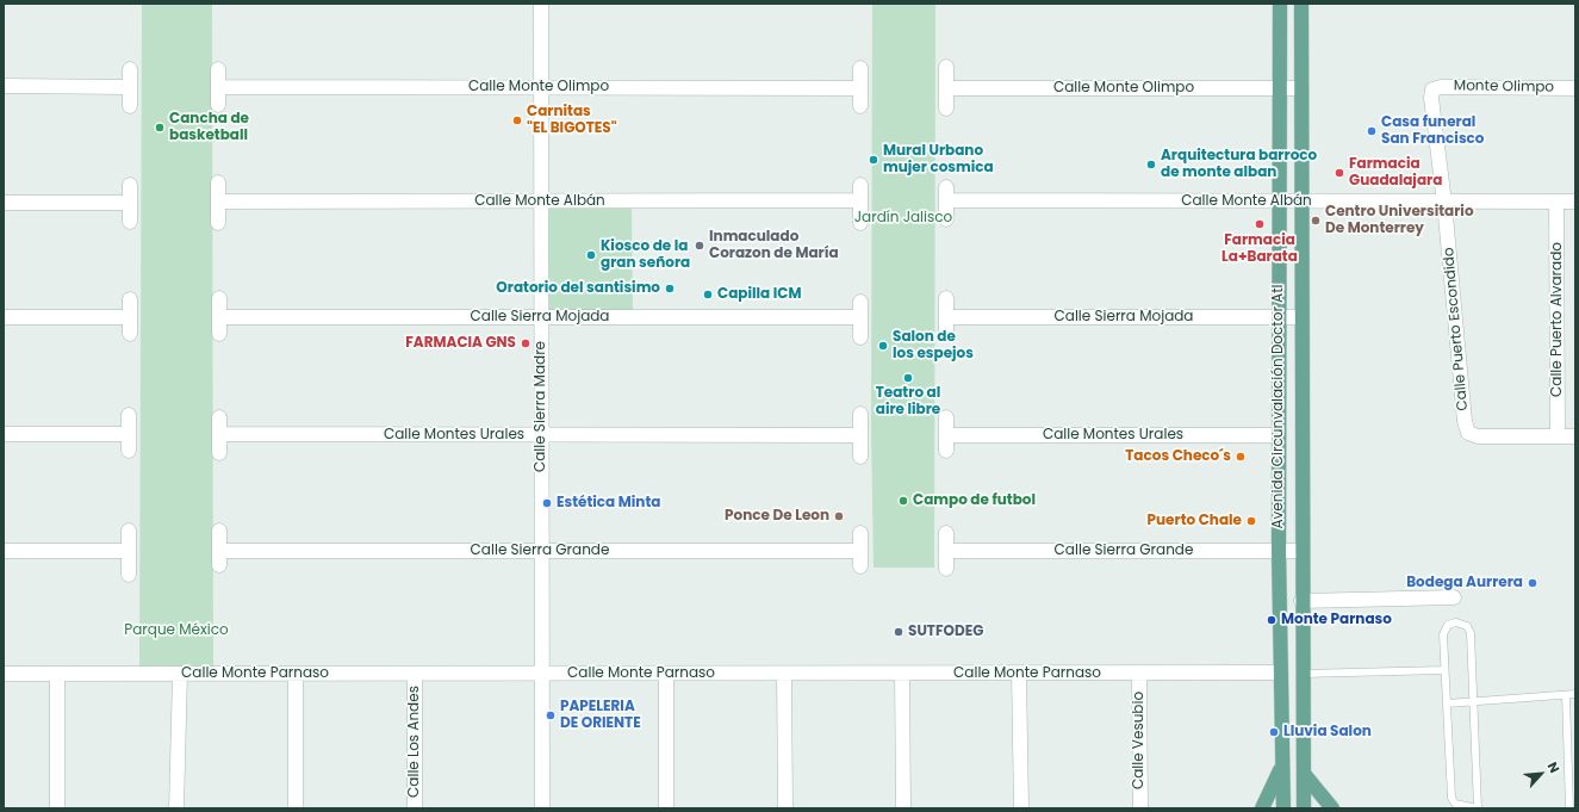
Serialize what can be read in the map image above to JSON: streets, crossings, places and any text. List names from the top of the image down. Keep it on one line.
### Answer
{"streets":{"main road":["Avenida Circunvalación Doctor Atl"],"street":["Calle Monte Olimpo","Monte Olimpo","Calle Monte Albán","Calle Sierra Mojada","Calle Puerto Alvarado","Calle Puerto Escondido","Calle Sierra Madre","Calle Montes Urales","Calle Sierra Grande","Calle Monte Parnaso","Calle Vesubio","Calle Los Andes"]},"crossings":[["Calle Monte Olimpo","Calle Sierra Madre"],["Calle Monte Olimpo","Avenida Circunvalación Doctor Atl"],["Monte Olimpo","Calle Puerto Escondido"],["Calle Monte Albán","Calle Puerto Alvarado"],["Calle Monte Albán","Calle Puerto Escondido"],["Calle Monte Albán","Calle Sierra Madre"],["Calle Monte Albán","Avenida Circunvalación Doctor Atl"],["Calle Sierra Mojada","Calle Sierra Madre"],["Calle Sierra Mojada","Avenida Circunvalación Doctor Atl"],["Calle Puerto Alvarado","Calle Puerto Escondido"],["Calle Sierra Madre","Calle Montes Urales"],["Calle Sierra Madre","Calle Sierra Grande"],["Calle Sierra Madre","Calle Monte Parnaso"],["Avenida Circunvalación Doctor Atl","Calle Montes Urales"],["Avenida Circunvalación Doctor Atl","Calle Sierra Grande"],["Avenida Circunvalación Doctor Atl","Calle Monte Parnaso"],["Calle Monte Parnaso","Calle Vesubio"],["Calle Monte Parnaso","Calle Los Andes"]],"parks":["Jardín Jalisco","Parque México"],"places":["Carnitas \"EL BIGOTES\"","Cancha de basketball","Casa funeral San Francisco","Mural Urbano mujer cosmica","Arquitectura barroco de monte alban","Farmacia Guadalajara","Centro Universitario De Monterrey","Farmacia La+Barata","Inmaculado Corazon de María","Kiosco de la gran señora","Oratorio del santisimo","Capilla ICM","FARMACIA GNS","Salon de los espejos","Teatro al aire libre","Tacos Checo´s","Campo de futbol","Estética Minta","Ponce De Leon","Puerto Chale","Bodega Aurrera","Monte Parnaso","SUTFODEG","PAPELERIA DE ORIENTE","Lluvia Salon"],"north":"top right"}
